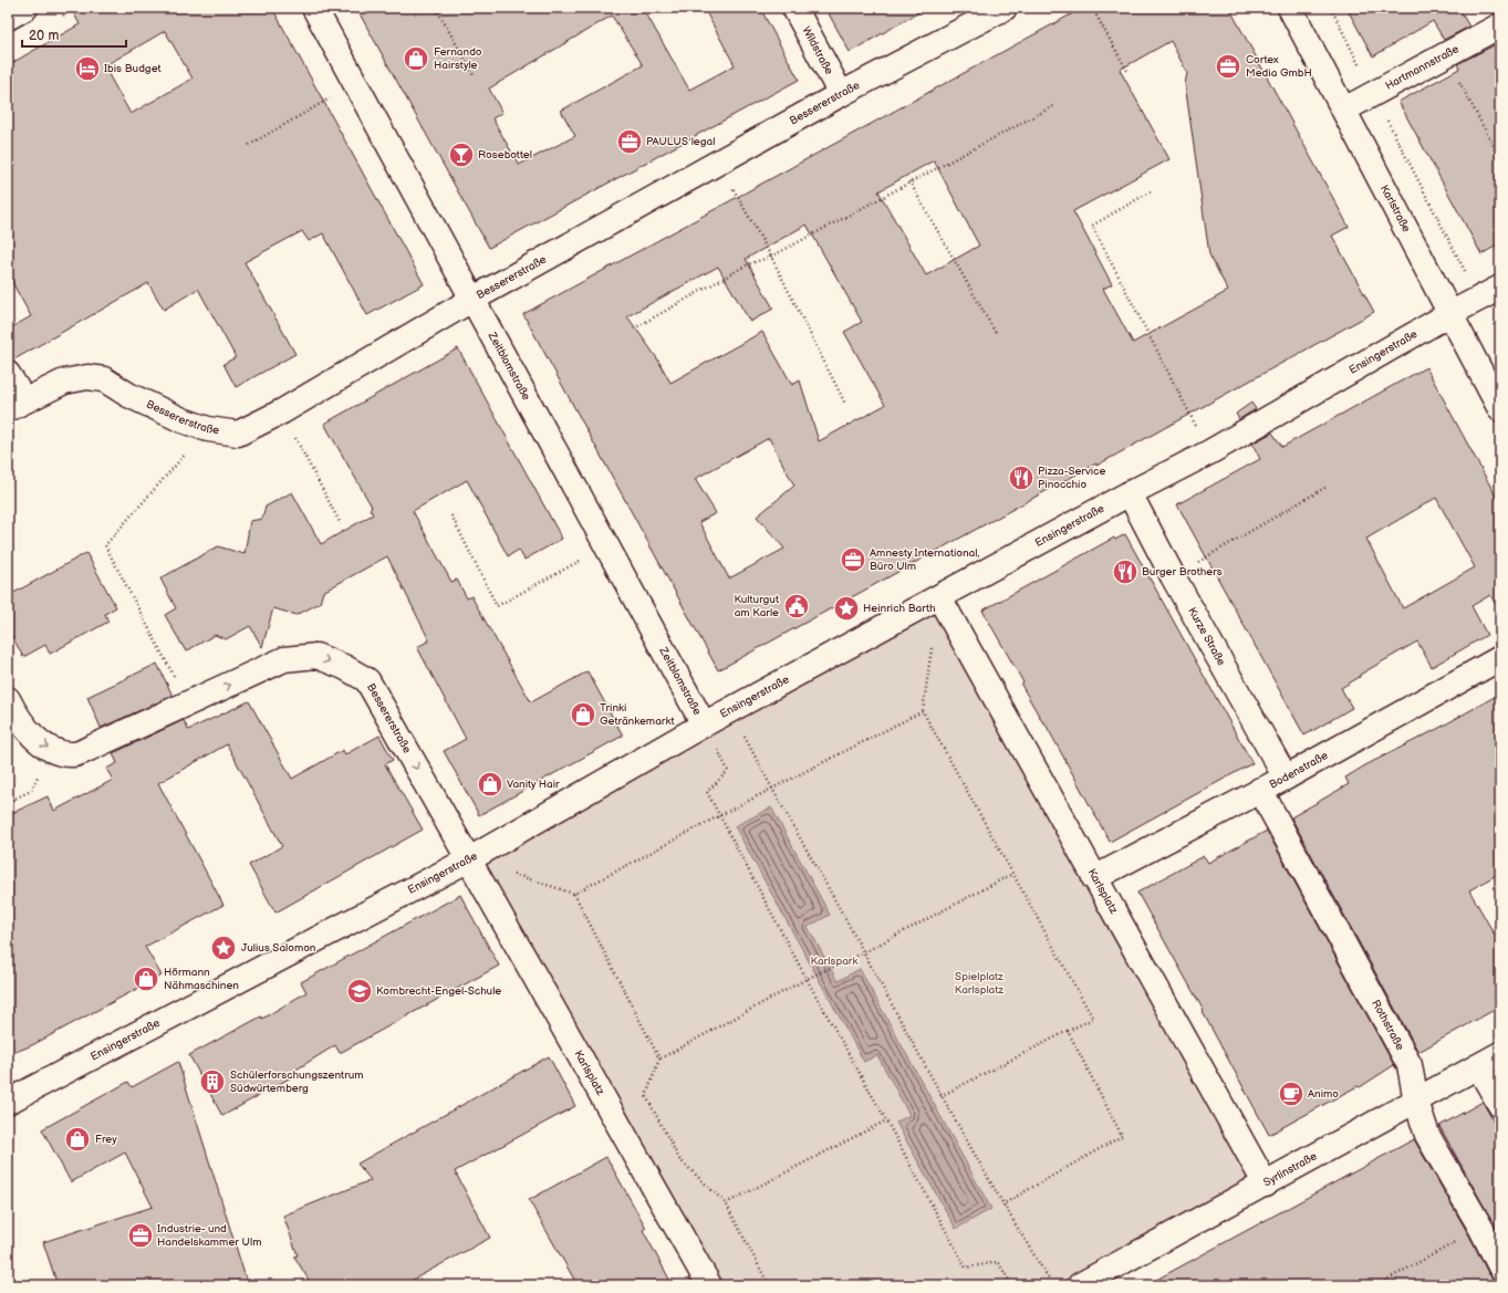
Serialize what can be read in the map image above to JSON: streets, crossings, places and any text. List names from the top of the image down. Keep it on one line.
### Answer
{"streets":{"street":["Wildstraße","Hartmannstraße","Bessererstraße","Karlstraße","Ensingerstraße","Zeitblomstraße","Kurze Straße","Bodenstraße","Karlsplatz","Rothstraße","Syrlinstraße"]},"crossings":[["Wildstraße","Bessererstraße"],["Hartmannstraße","Karlstraße"],["Bessererstraße","Ensingerstraße"],["Bessererstraße","Zeitblomstraße"],["Bessererstraße","Karlsplatz"],["Karlstraße","Ensingerstraße"],["Ensingerstraße","Zeitblomstraße"],["Ensingerstraße","Kurze Straße"],["Ensingerstraße","Karlsplatz"],["Kurze Straße","Bodenstraße"],["Bodenstraße","Karlsplatz"],["Bodenstraße","Rothstraße"],["Karlsplatz","Syrlinstraße"],["Rothstraße","Syrlinstraße"]],"parks":["Karlspark","Spielplatz Karlsplatz"],"places":{"shop":["Fernando Hairstyle","Trinki Getränkemarkt","Vanity Hair","Hörmann Nähmaschinen","Frey"],"office":["Cortex Media GmbH","PAULUS legal","Amnesty International, Büro Ulm","Industrie- und Handelskammer Ulm"],"hotel":["Ibis Budget"],"bar":["Rosebottel"],"restaurant":["Pizza-Service Pinocchio","Burger Brothers"],"public building":["Kulturgut am Karle"],"place":["Heinrich Barth","Julius Salomon"],"school or university":["Kombrecht-Engel-Schule"],"building":["Schülerforschungszentrum Südwürtemberg"],"cafe":["Animo"]},"scale_bar":"20 m"}
